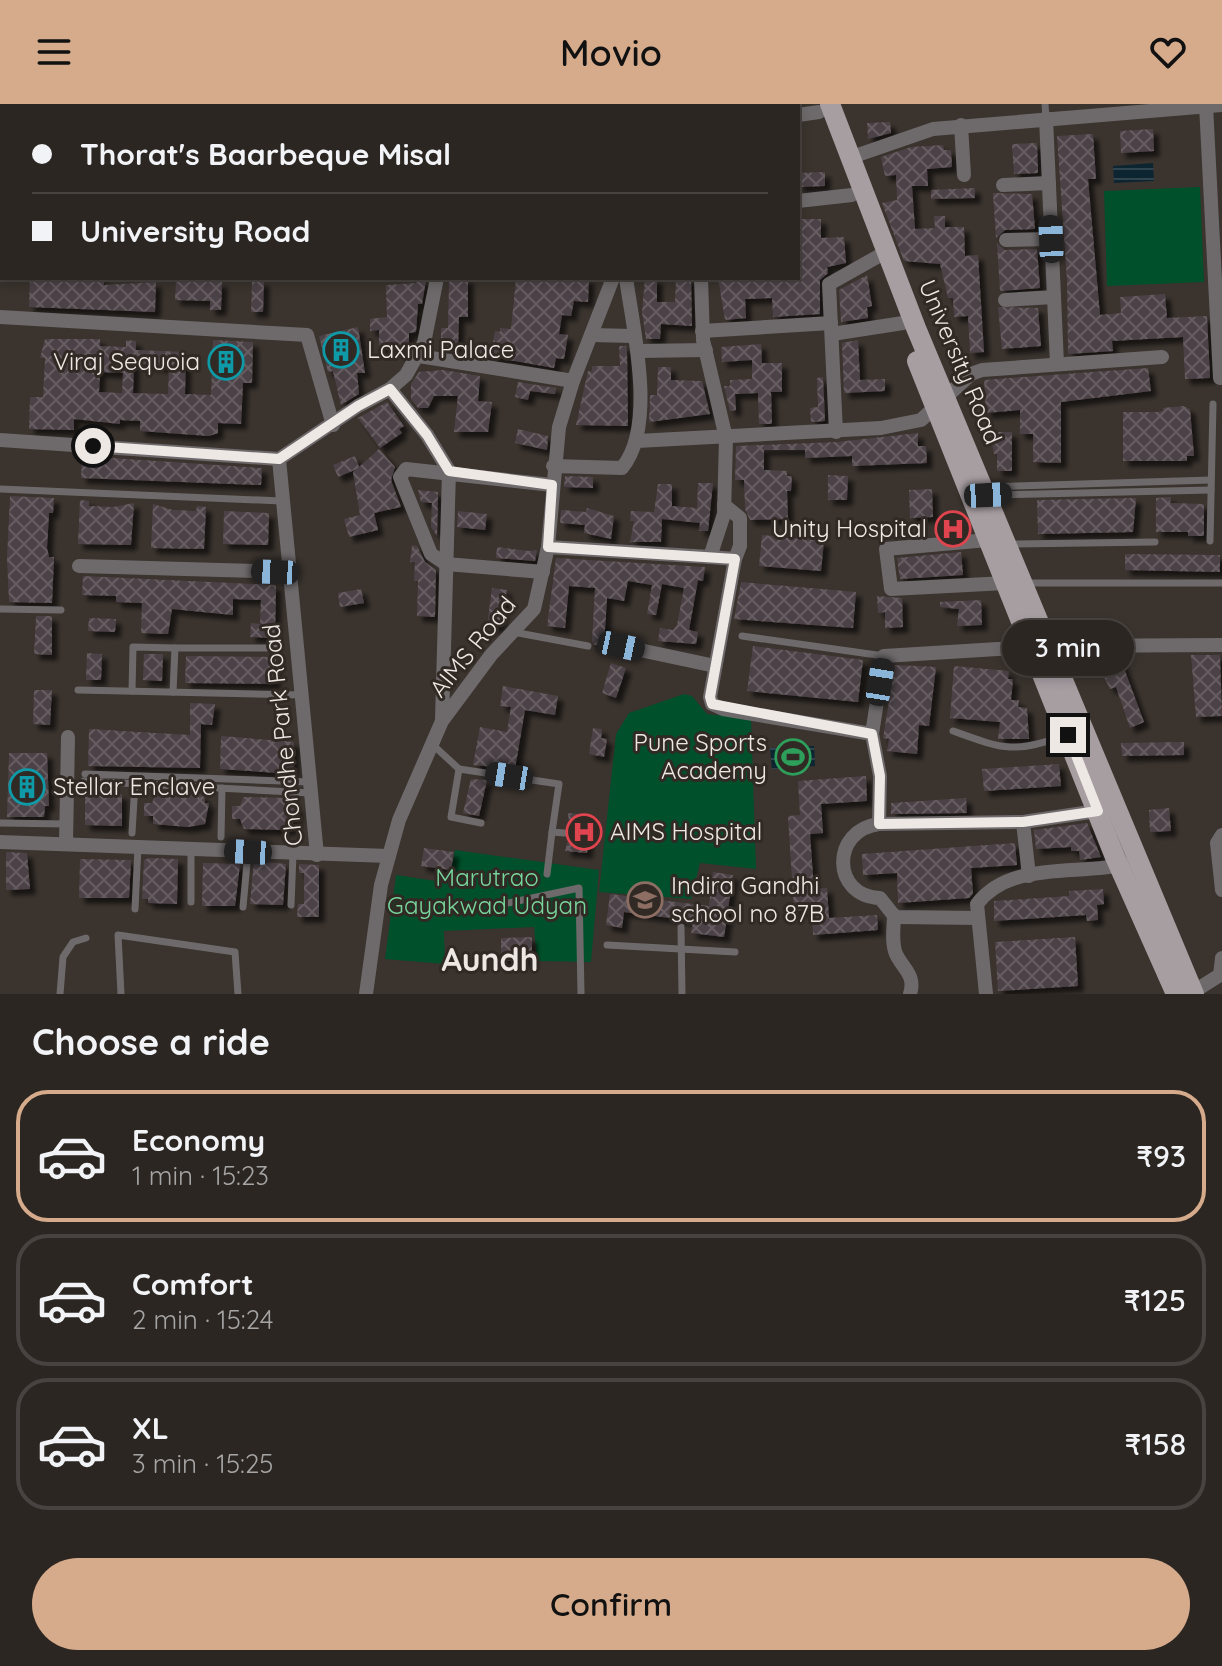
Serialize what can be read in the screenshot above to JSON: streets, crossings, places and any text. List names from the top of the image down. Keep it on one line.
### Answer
{"streets":{"main road":["University Road"],"street":["AIMS Road","Chondhe Park Road"]},"crossings":[["AIMS Road","Chondhe Park Road"]],"districts":["Aundh"],"parks":["Marutrao Gayakwad Udyan"],"places":{"building":["Laxmi Palace","Viraj Sequoia","Stellar Enclave"],"hospital":["Unity Hospital","AIMS Hospital"],"sports":["Pune Sports Academy"],"school or university":["Indira Gandhi school no 87B"]},"page":{"header":"Movio","banner":["Thorat's Baarbeque Misal","University Road"],"bubble":"3 min","heading":"Choose a ride","list":[{"name":"Economy","note":"1 min · 15:23","value":"₹93"},{"name":"Comfort","note":"2 min · 15:24","value":"₹125"},{"name":"XL","note":"3 min · 15:25","value":"₹158"}],"buttons":"Confirm"}}
